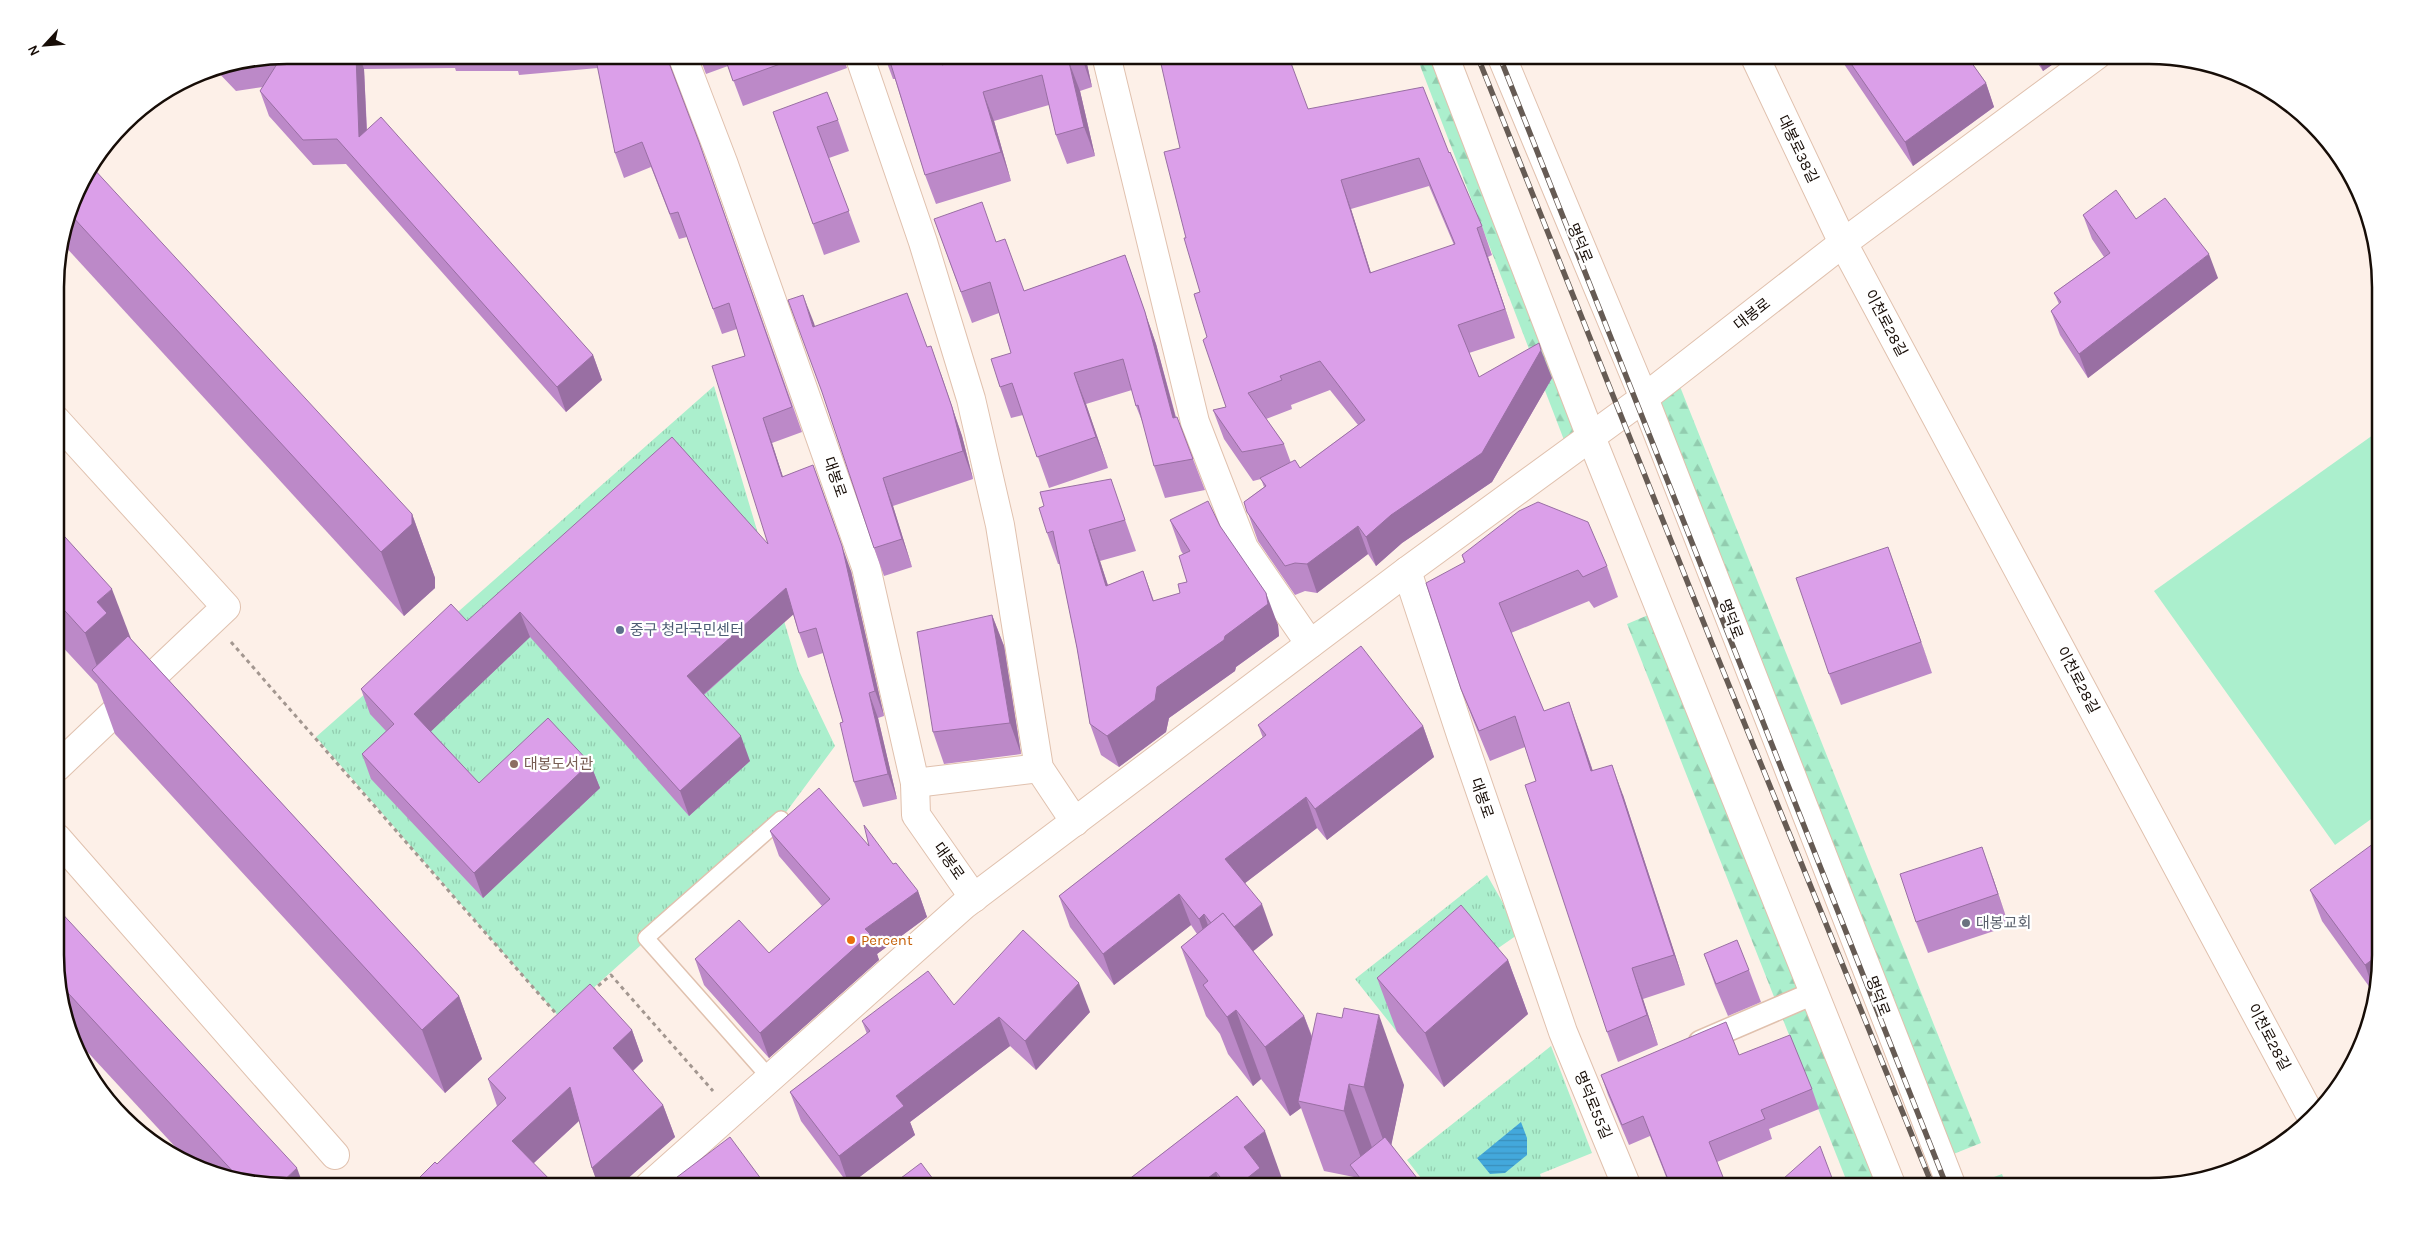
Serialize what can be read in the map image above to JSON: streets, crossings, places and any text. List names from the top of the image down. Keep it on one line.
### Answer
{"streets":{"street":["대봉로38길","명덕로","대봉로","이천로28길","명덕로55길"]},"crossings":[["대봉로38길","대봉로"],["대봉로38길","이천로28길"],["명덕로","대봉로"],["대봉로","이천로28길"],["대봉로","명덕로55길"]],"places":["중구 청라국민센터","대봉도서관","대봉교회","Percent"],"north":"bottom left"}
